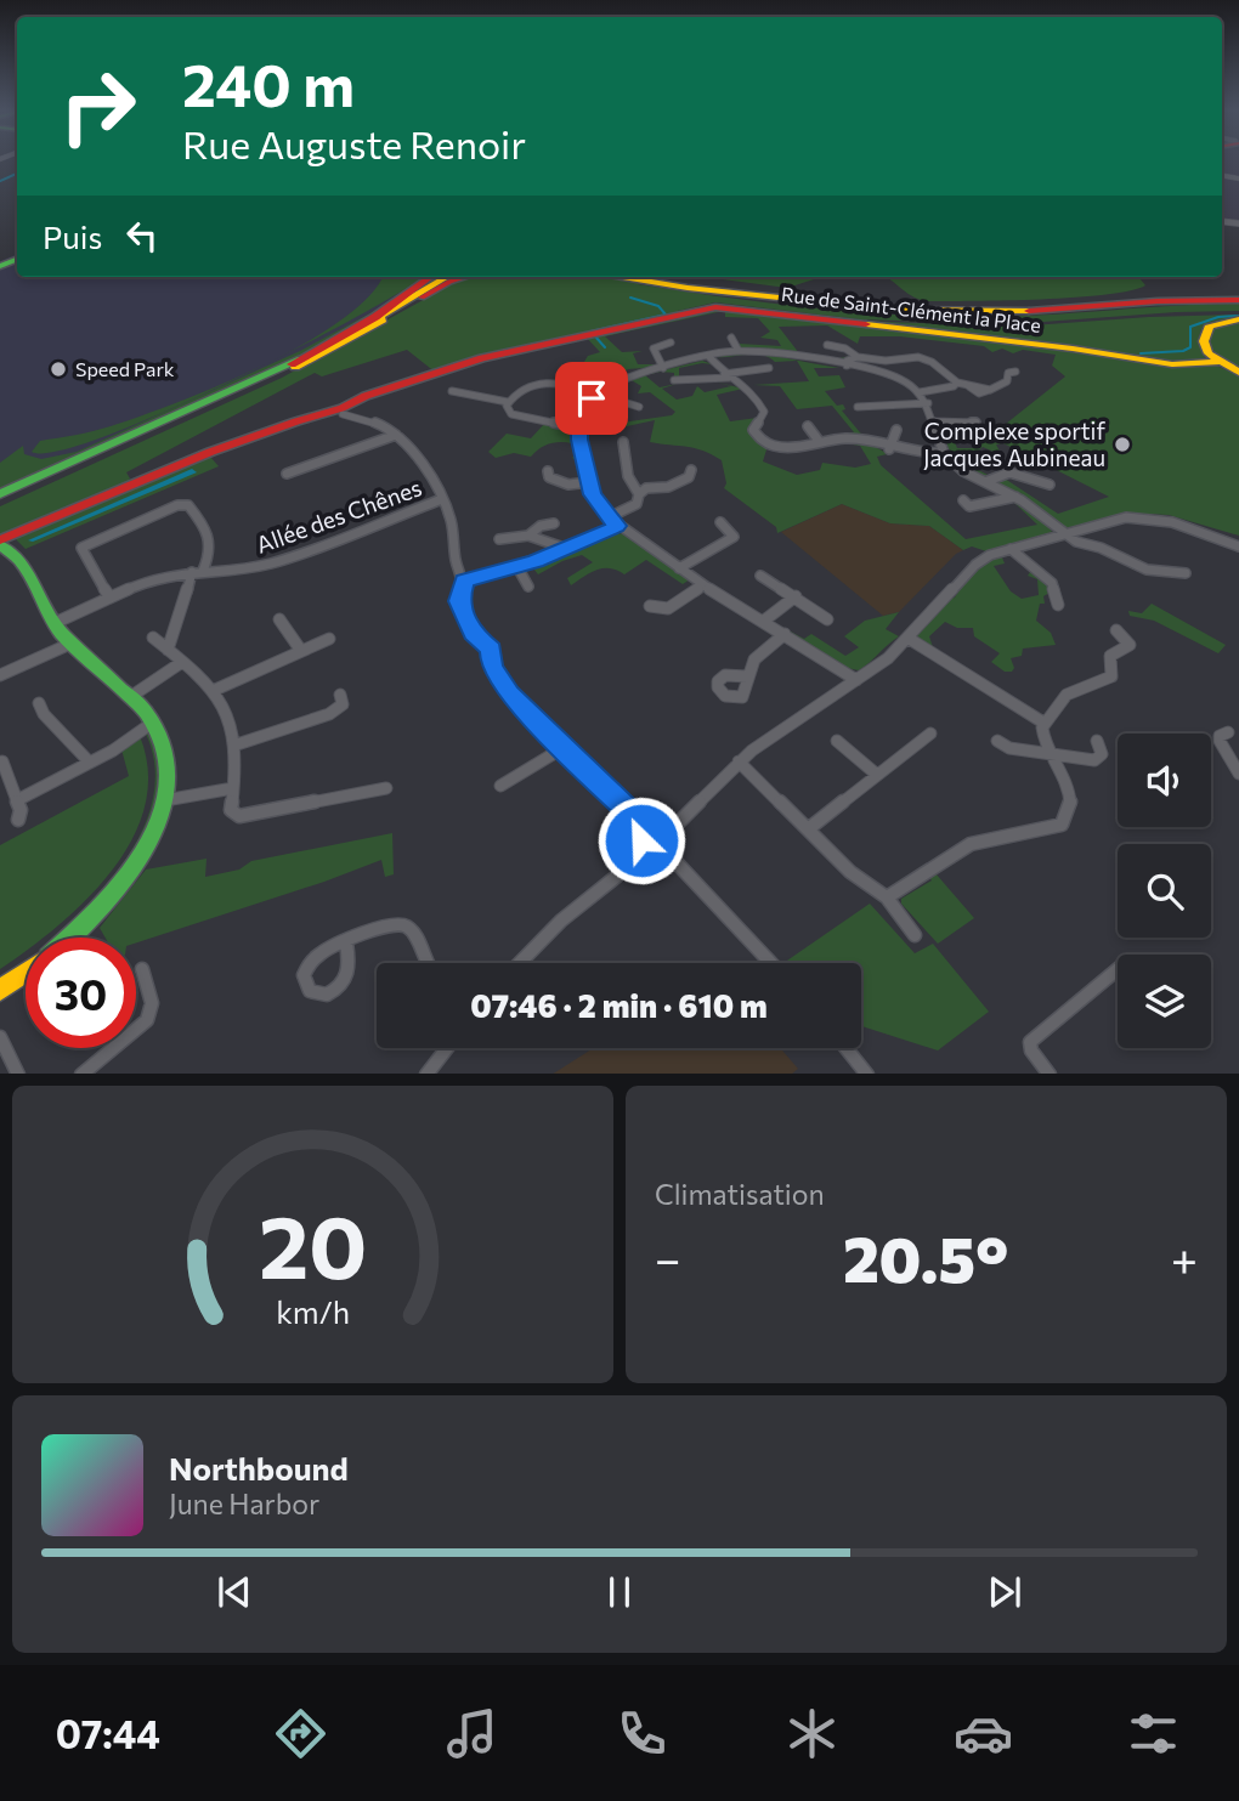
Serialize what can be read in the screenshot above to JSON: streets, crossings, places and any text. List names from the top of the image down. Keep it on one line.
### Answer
{"streets":{"main road":["Rue de Saint-Clément la Place"],"street":["Allée des Chênes"]},"places":["Speed Park","Complexe sportif Jacques Aubineau"],"page":{"turn":["240 m","Rue Auguste Renoir"],"then":"Puis","limit":"30","trip":"07:46 · 2 min · 610 m","tile":"Climatisation","heat":["−","20.5°","+"],"song":["Northbound","June Harbor"],"tabs":"07:44","gauge":["20","km/h"]}}
